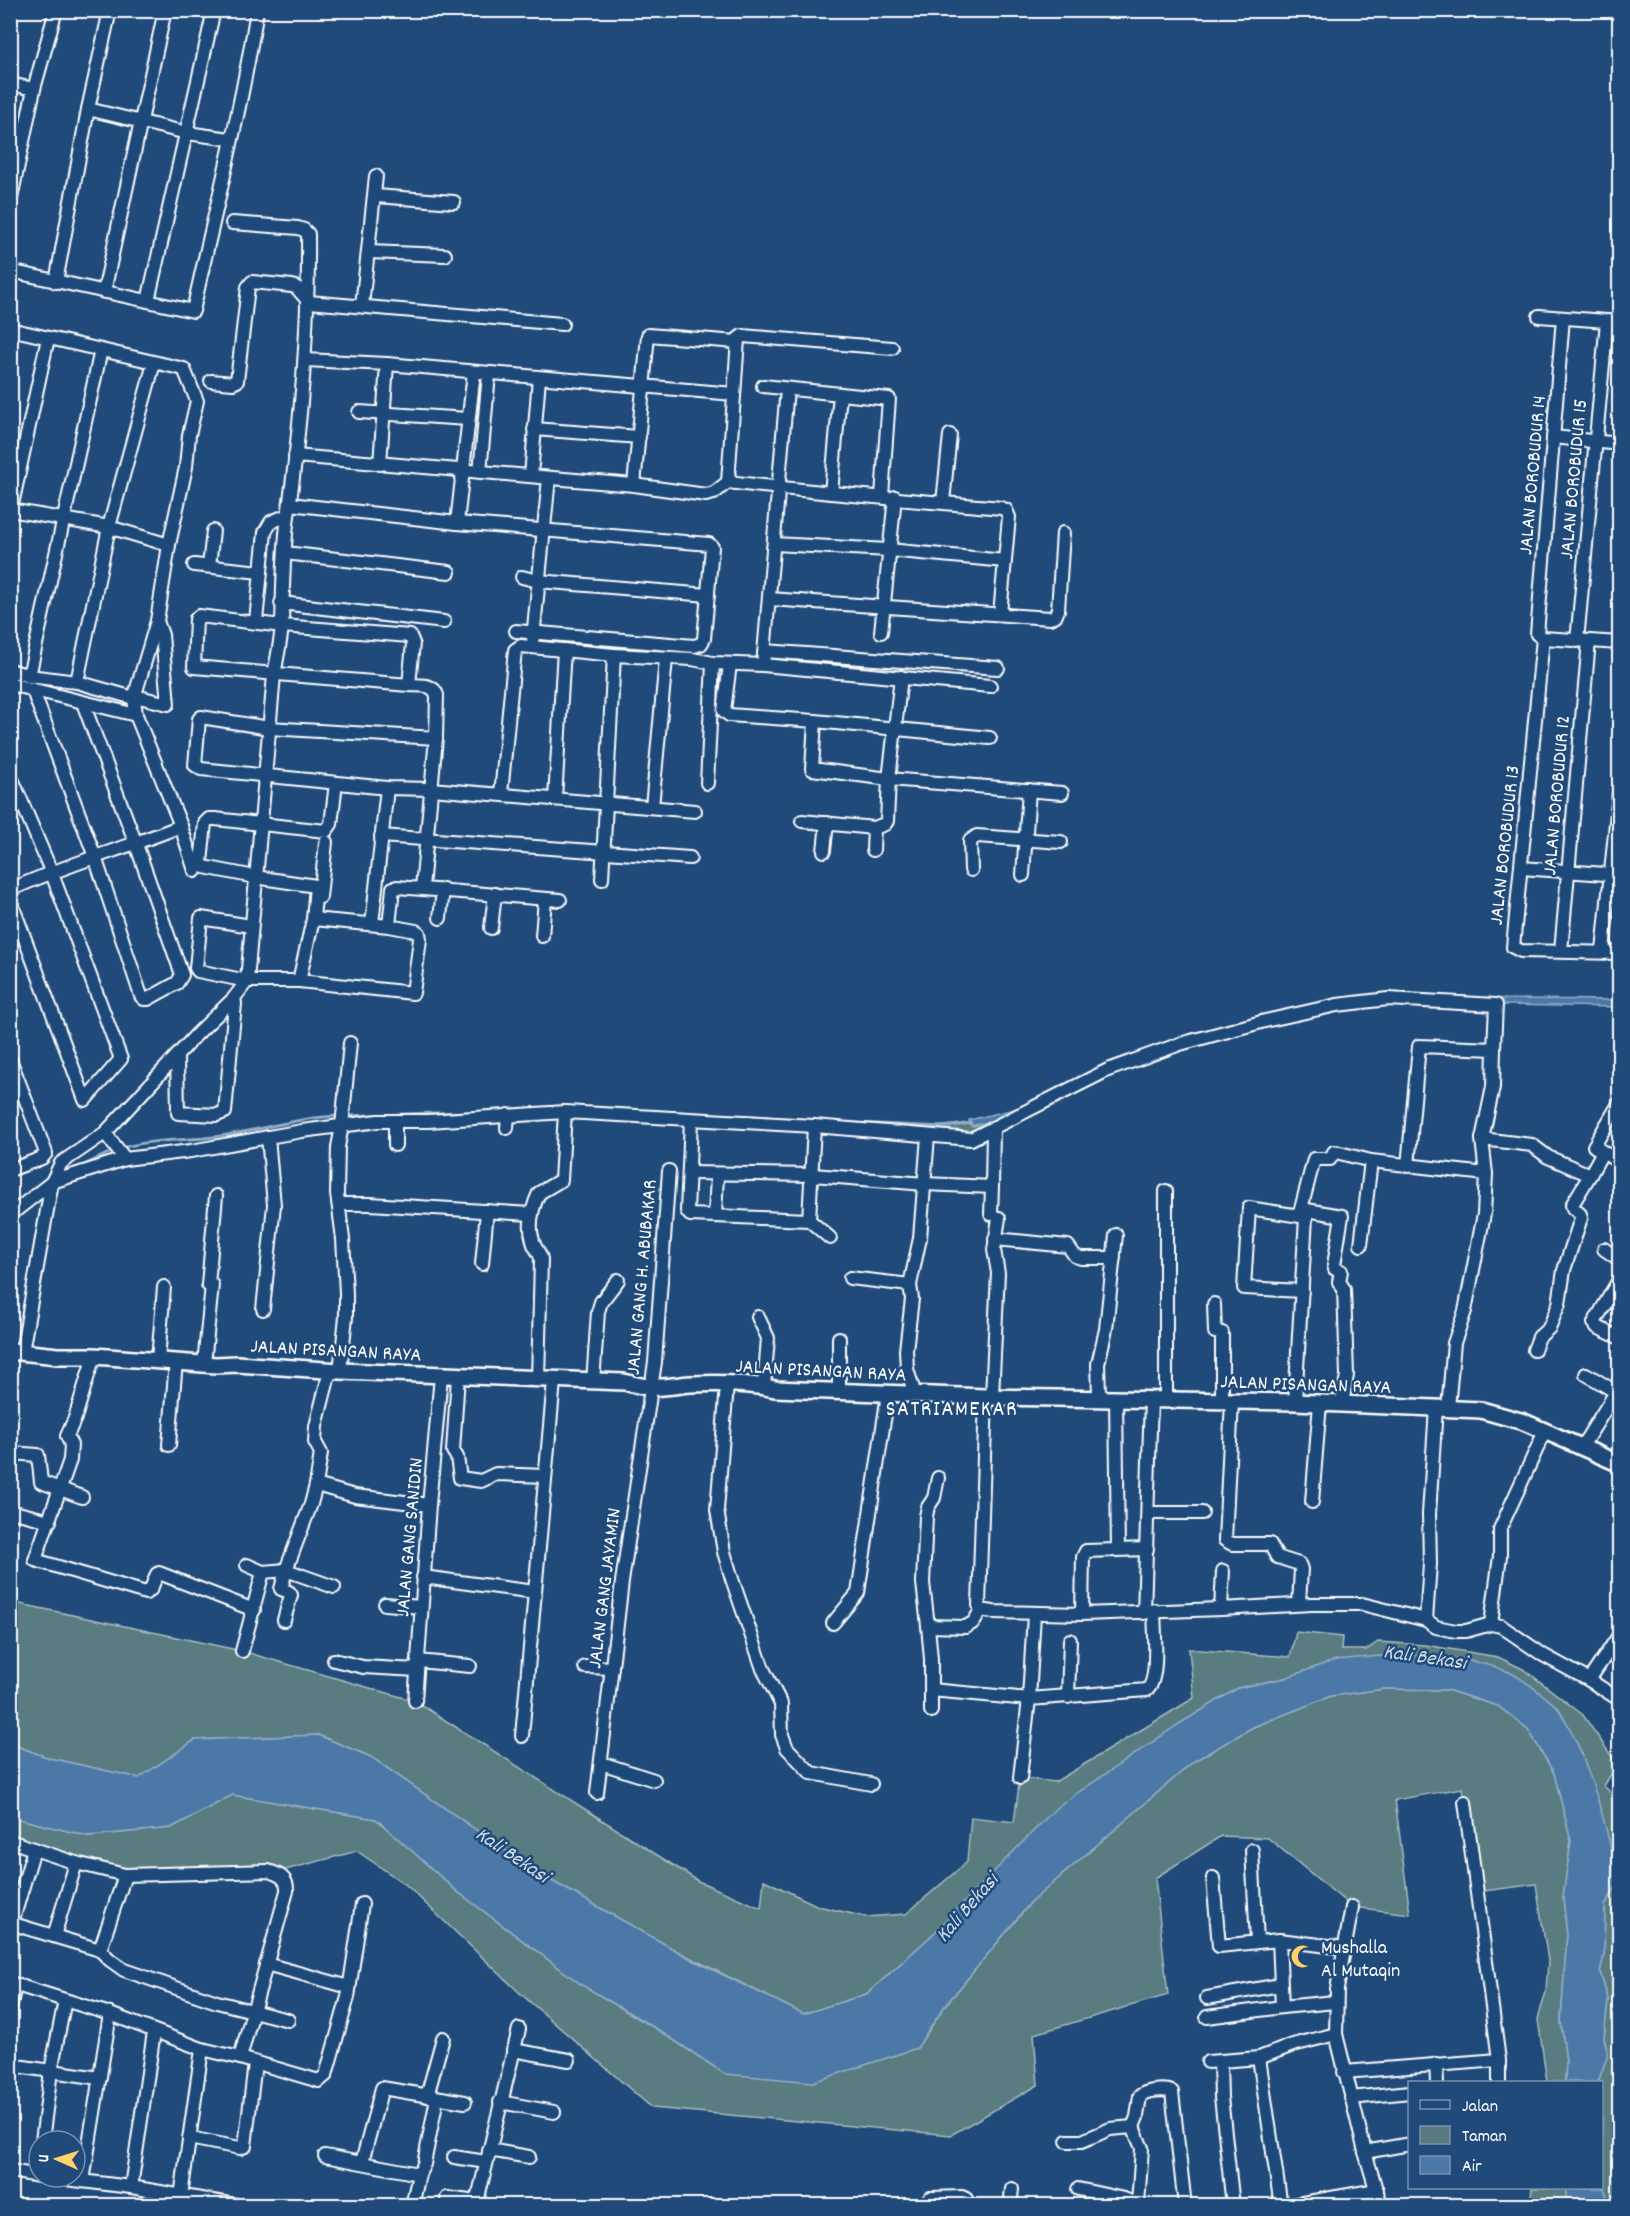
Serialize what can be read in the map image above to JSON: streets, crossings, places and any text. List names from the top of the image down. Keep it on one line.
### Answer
{"streets":{"street":["JALAN BOROBUDUR 14","JALAN BOROBUDUR 15","JALAN BOROBUDUR 12","JALAN BOROBUDUR 13","JALAN GANG H. ABUBAKAR","JALAN PISANGAN RAYA","JALAN GANG SANIDIN","JALAN GANG JAYAMIN"]},"crossings":[["JALAN BOROBUDUR 14","JALAN BOROBUDUR 13"],["JALAN BOROBUDUR 15","JALAN BOROBUDUR 12"],["JALAN BOROBUDUR 12","JALAN BOROBUDUR 13"],["JALAN GANG H. ABUBAKAR","JALAN PISANGAN RAYA"],["JALAN GANG H. ABUBAKAR","JALAN GANG JAYAMIN"],["JALAN PISANGAN RAYA","JALAN GANG SANIDIN"],["JALAN PISANGAN RAYA","JALAN GANG JAYAMIN"]],"districts":["SATRIAMEKAR"],"water":["Kali Bekasi"],"places":{"mosque":["Mushalla Al Mutaqin"]},"legend":["Jalan","Taman","Air"],"north":"left"}
